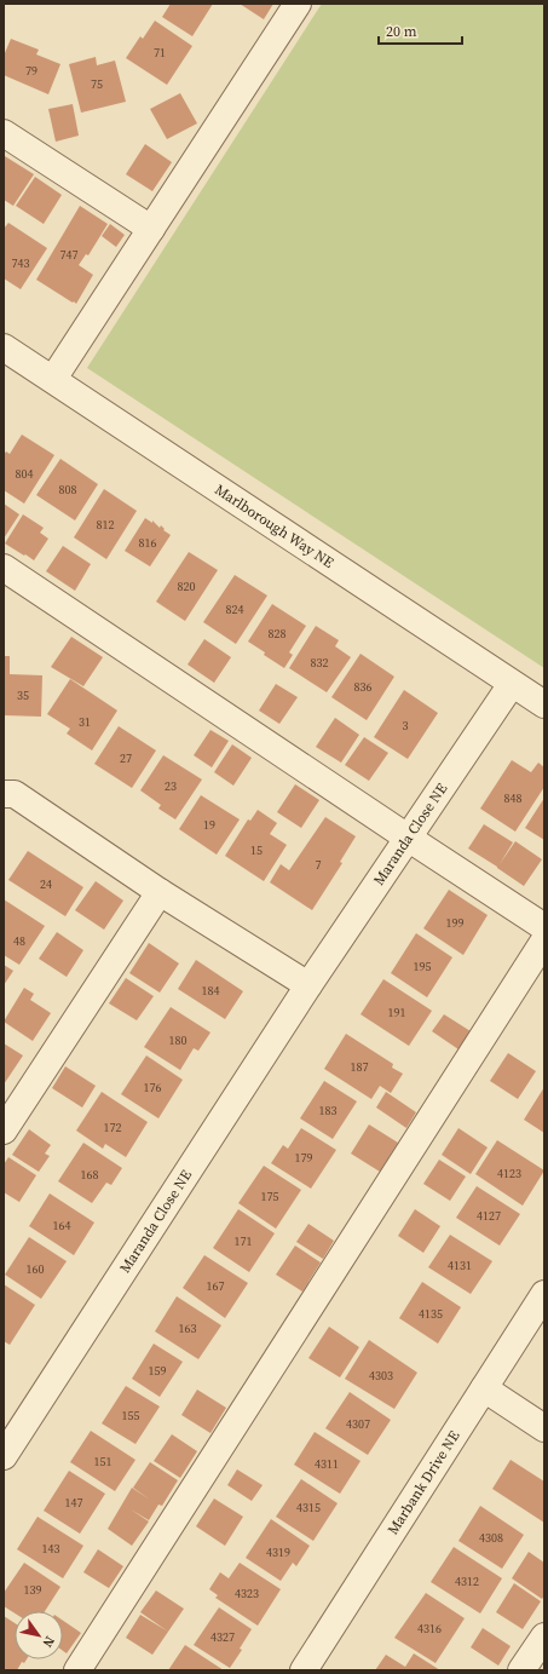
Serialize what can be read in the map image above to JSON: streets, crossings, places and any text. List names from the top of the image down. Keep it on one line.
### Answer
{"streets":{"street":["Marlborough Way NE","Maranda Close NE","Marbank Drive NE"]},"crossings":[["Marlborough Way NE","Maranda Close NE"]],"house_numbers":["71","79","75","747","743","804","808","812","816","820","824","828","832","836","35","31","3","27","23","848","19","15","7","24","199","48","195","184","191","180","187","176","183","172","179","4123","168","175","4127","164","171","4131","160","167","4135","163","159","4303","155","4307","151","4311","147","4315","4308","143","4319","4312","139","4323","4316","4327"],"scale_bar":"20 m","north":"bottom right"}
